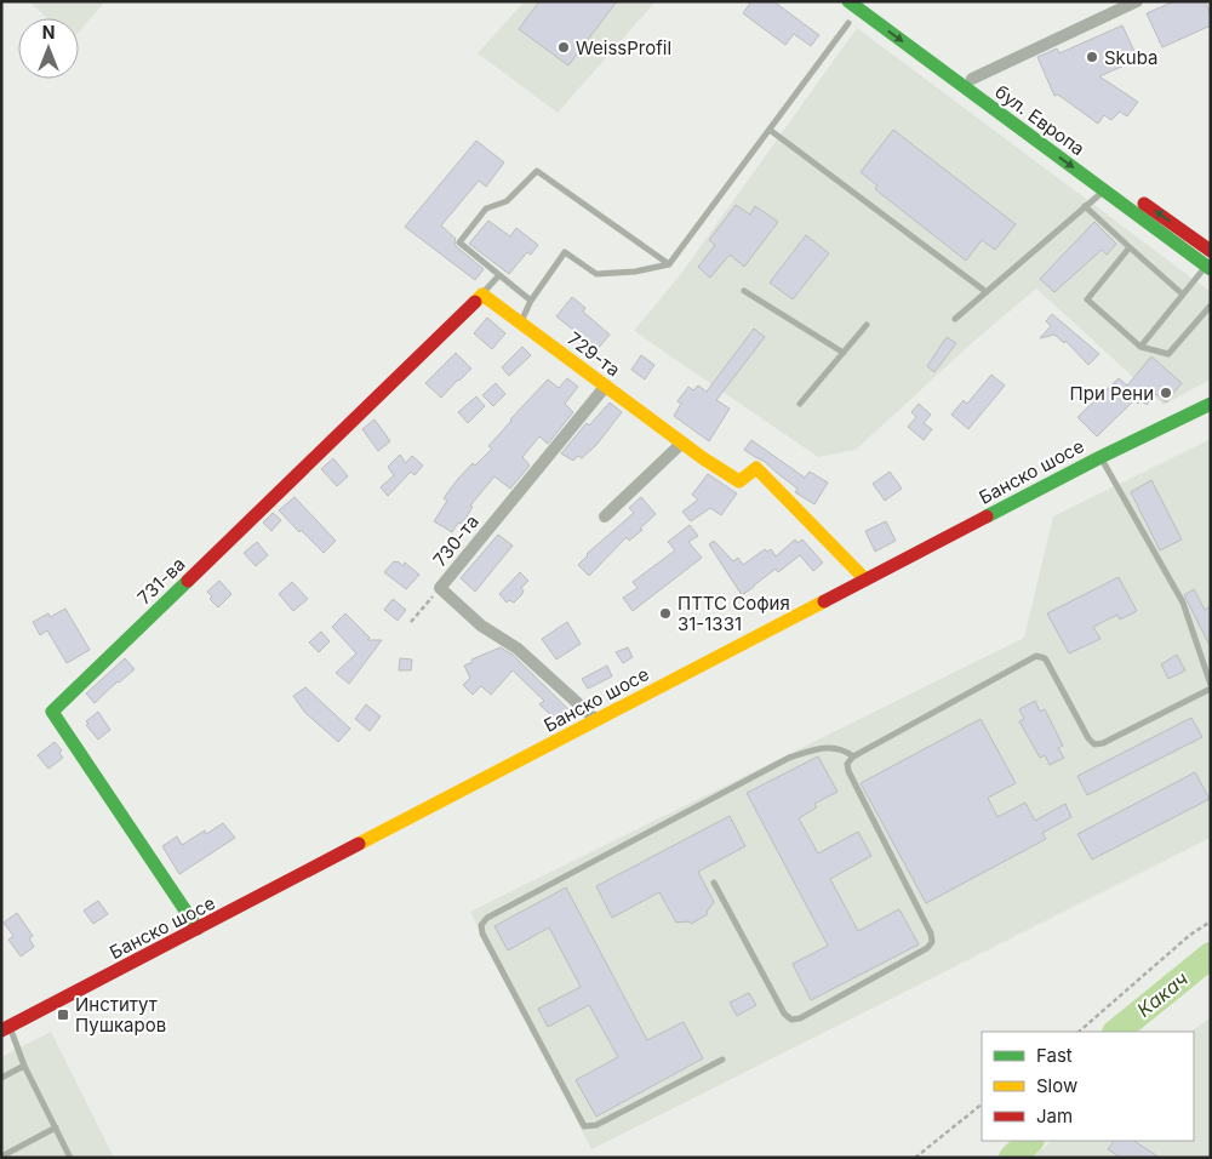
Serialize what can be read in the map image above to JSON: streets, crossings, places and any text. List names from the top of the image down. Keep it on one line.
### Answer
{"streets":{"street":["бул. Европа","729-та","Банско шосе","730-та","731-ва"]},"crossings":[["729-та","Банско шосе"],["729-та","730-та"],["729-та","731-ва"],["Банско шосе","730-та"],["Банско шосе","731-ва"]],"water":["Какач"],"places":{"other":["WeissProfil","Skuba","При Рени","ПТТС София 31-1331"],"transit":["Институт Пушкаров"]},"legend":["Fast","Slow","Jam"],"north":"top"}
